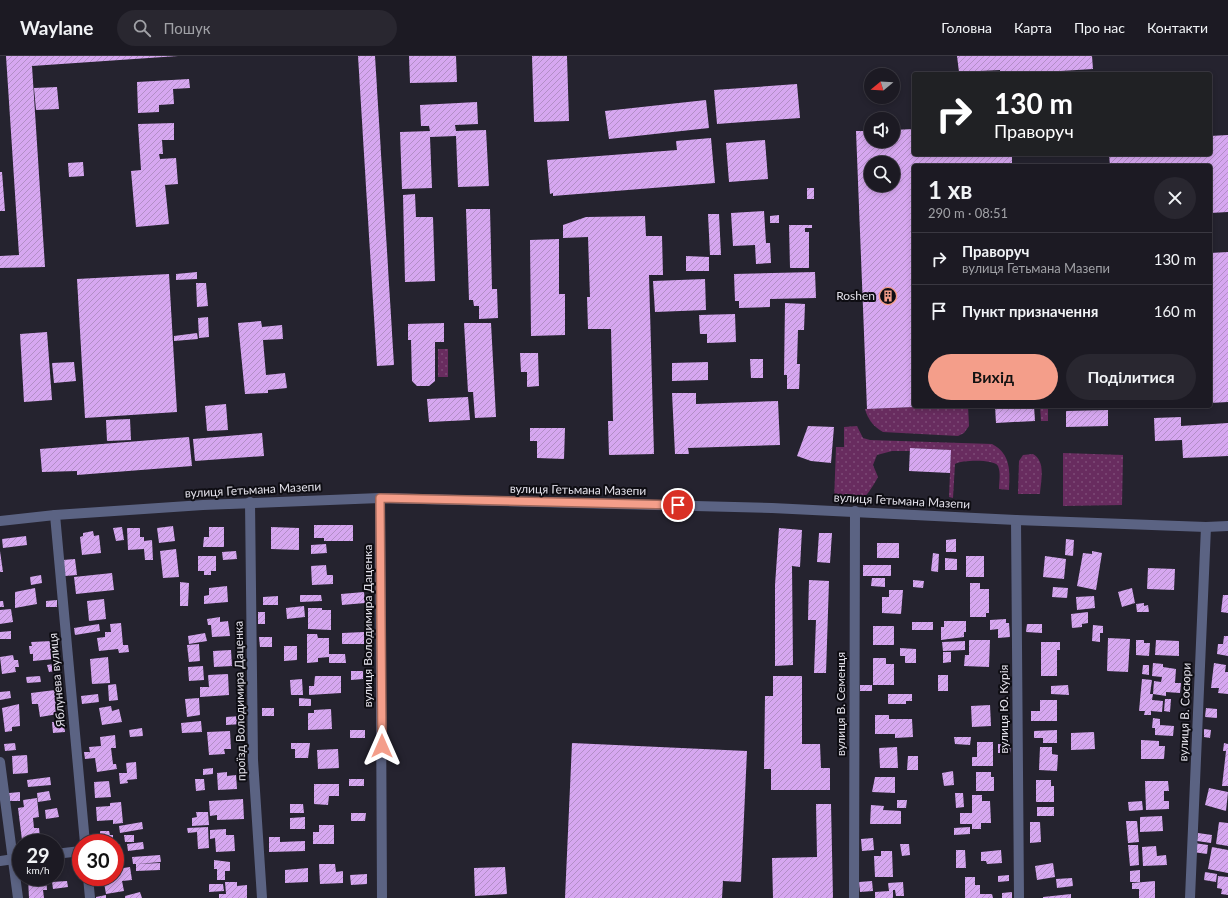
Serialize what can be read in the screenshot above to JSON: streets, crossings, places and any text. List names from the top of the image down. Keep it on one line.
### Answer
{"streets":{"street":["вулиця Гетьмана Мазепи","вулиця Володимира Даценка","Яблунева вулиця","проїзд Володимира Даценка","вулиця В. Семенця","вулиця Ю. Курія","вулиця В. Сосюри"]},"crossings":[["вулиця Гетьмана Мазепи","вулиця Володимира Даценка"],["вулиця Гетьмана Мазепи","Яблунева вулиця"],["вулиця Гетьмана Мазепи","проїзд Володимира Даценка"],["вулиця Гетьмана Мазепи","вулиця В. Семенця"],["вулиця Гетьмана Мазепи","вулиця Ю. Курія"],["вулиця Гетьмана Мазепи","вулиця В. Сосюри"]],"places":{"building":["Roshen"]},"north":"left","page":{"header":"Waylane","search":"Пошук","nav":["Головна","Карта","Про нас","Контакти"],"turn":["130 m","Праворуч"],"heading":["1 хв","290 m · 08:51"],"list":[{"name":"Праворуч","note":"вулиця Гетьмана Мазепи","value":"130 m"},{"name":"Пункт призначення","value":"160 m"}],"buttons":["Вихід","Поділитися"],"speed":"29 km/h","limit":"30"}}
